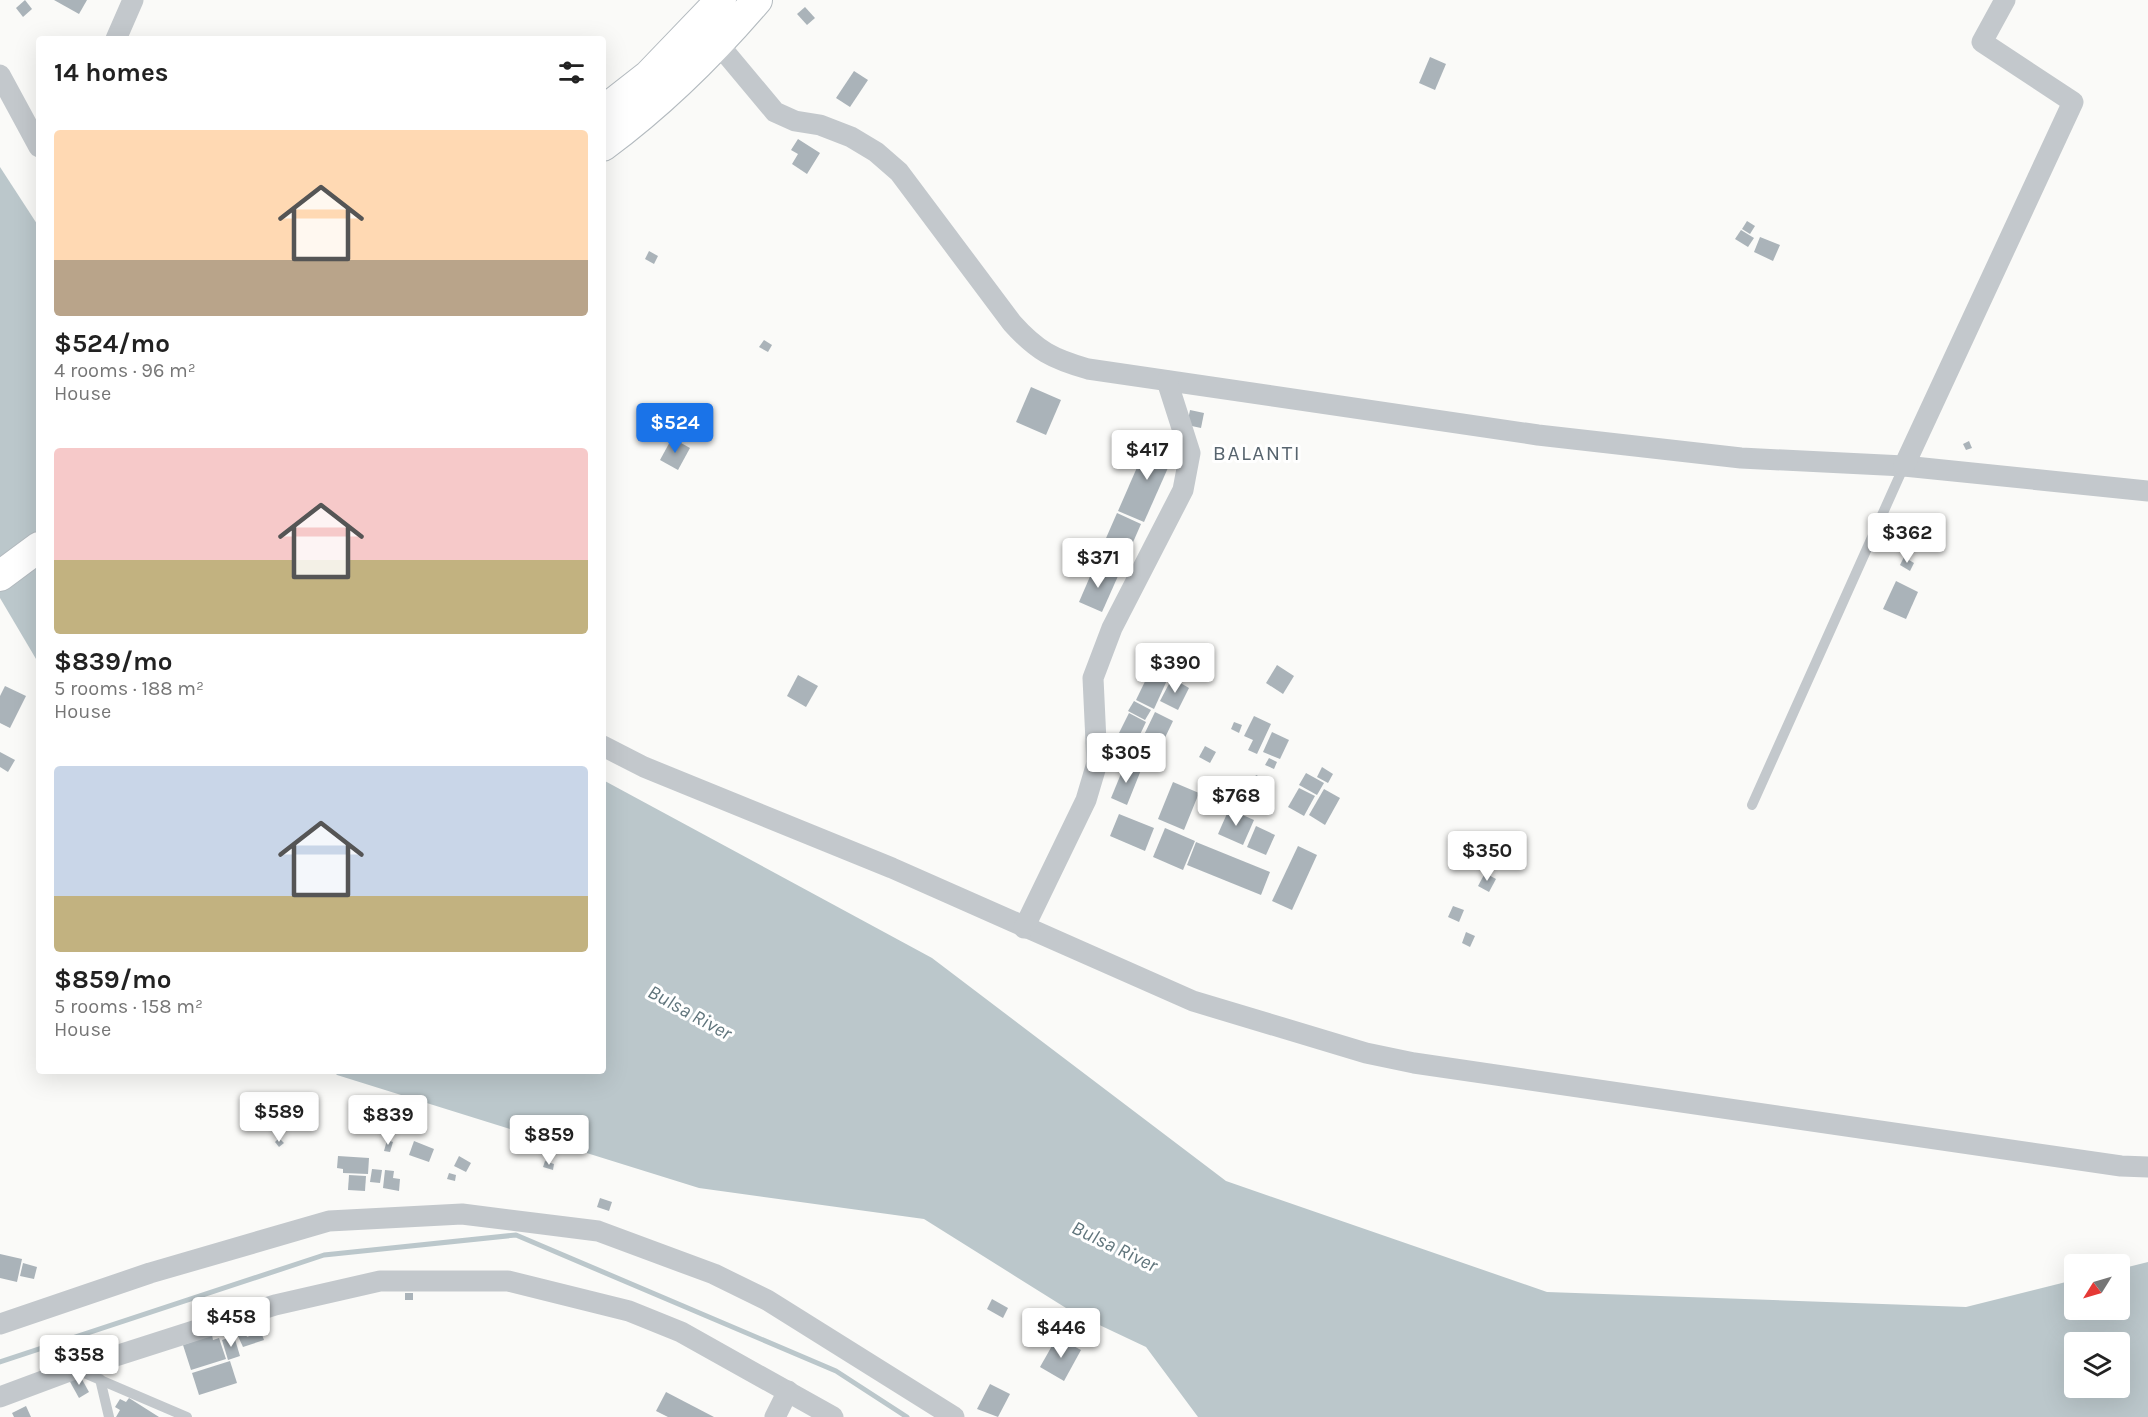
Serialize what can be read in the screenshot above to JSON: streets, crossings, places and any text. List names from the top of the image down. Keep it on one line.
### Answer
{"districts":["BALANTI"],"water":["Bulsa River"],"north":"bottom left","page":{"heading":"14 homes","list":[{"name":"$524/mo","note":"4 rooms · 96 m² · House"},{"name":"$839/mo","note":"5 rooms · 188 m² · House"},{"name":"$859/mo","note":"5 rooms · 158 m² · House"}],"price":["$524","$417","$362","$371","$390","$305","$768","$350","$589","$839","$859","$458","$446","$358"]}}
